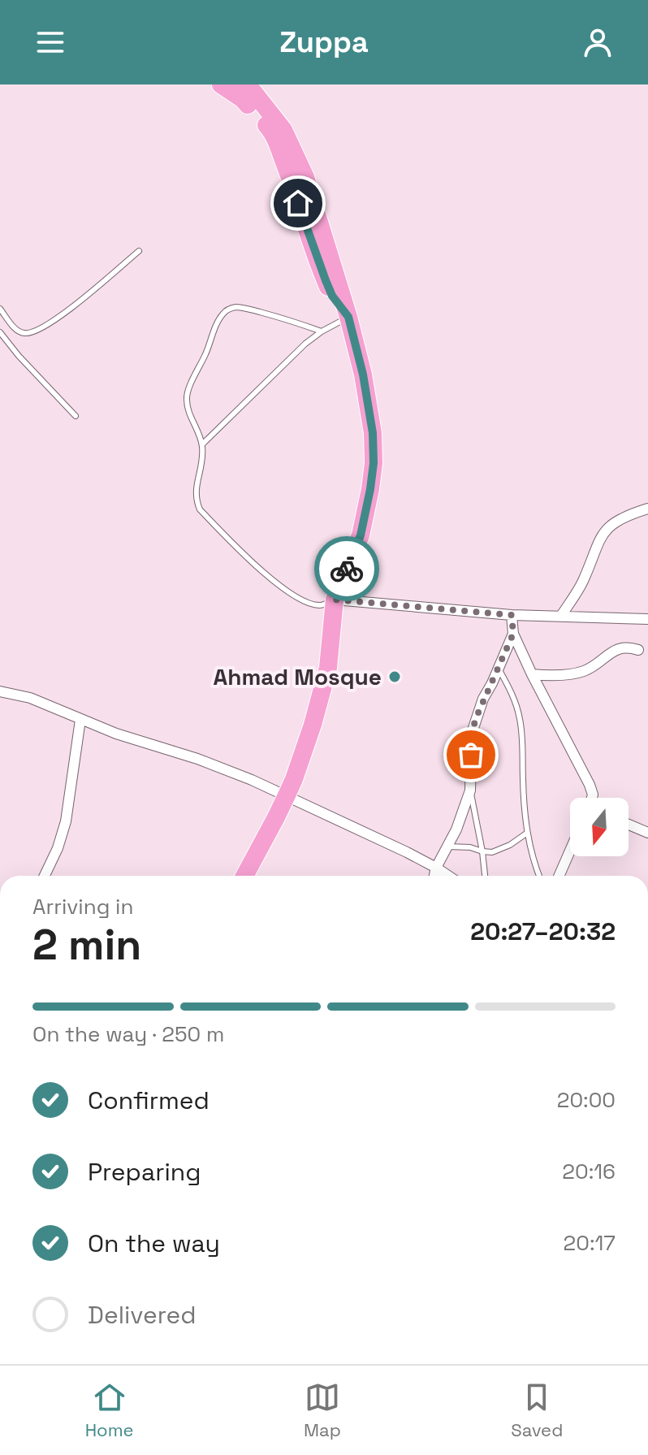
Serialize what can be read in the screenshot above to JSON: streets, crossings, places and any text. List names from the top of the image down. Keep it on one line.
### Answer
{"places":["Ahmad Mosque"],"north":"bottom","page":{"header":"Zuppa","heading":["2 min","Arriving in","20:27–20:32"],"bar":"On the way · 250 m","list":[["Confirmed","20:00"],["Preparing","20:16"],["On the way","20:17"],"Delivered"],"tabs":["Home","Map","Saved"]}}
